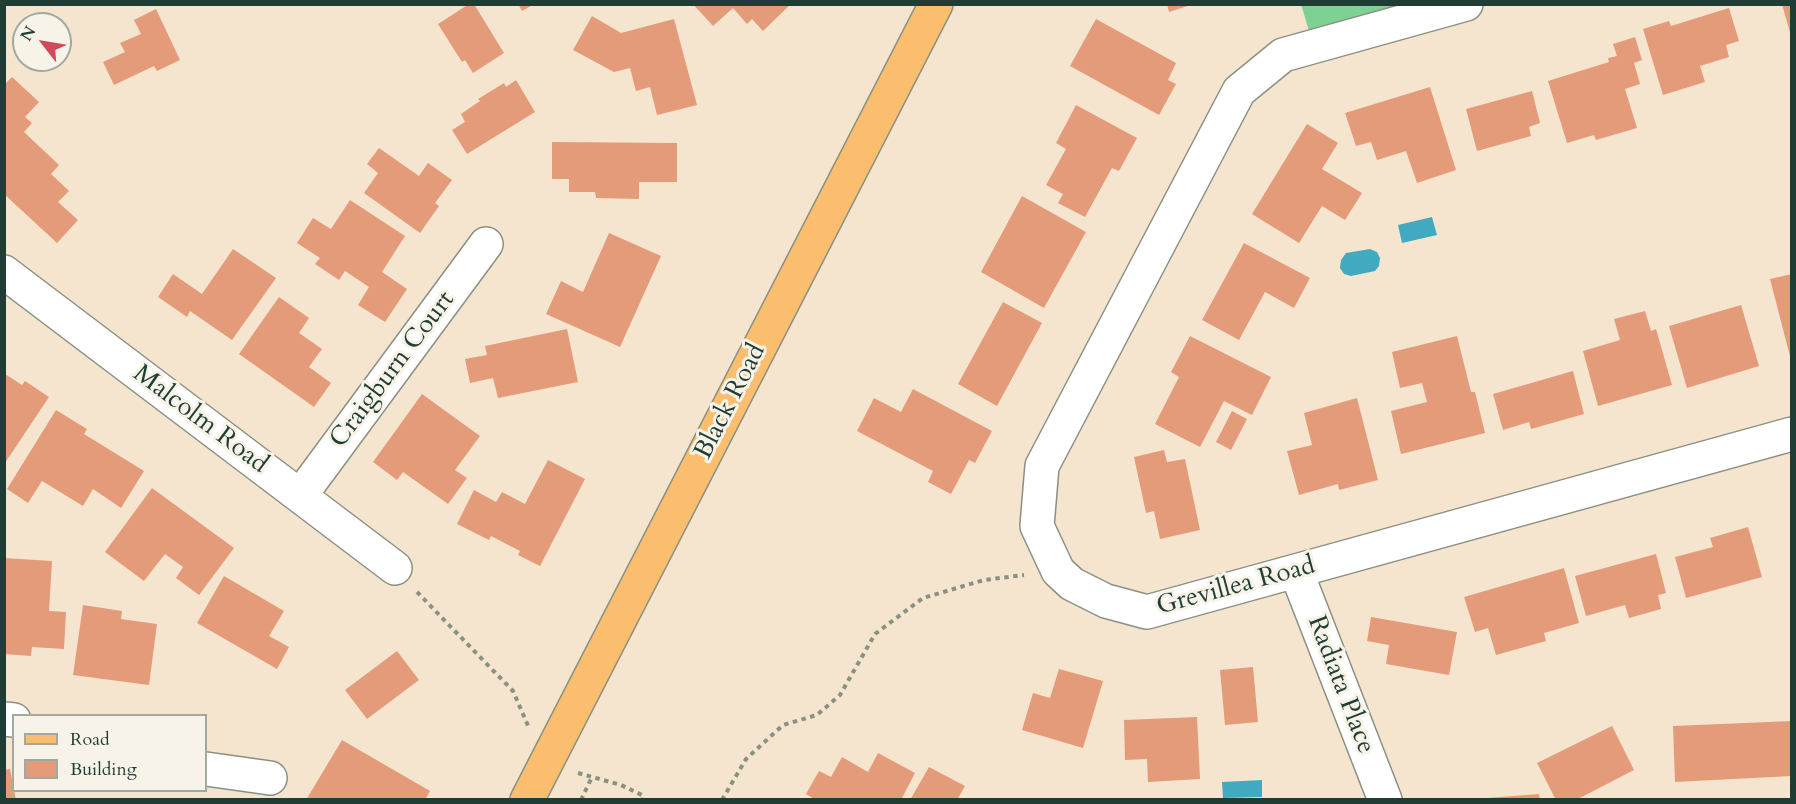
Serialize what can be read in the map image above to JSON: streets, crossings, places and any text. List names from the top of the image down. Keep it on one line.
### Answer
{"streets":{"main road":["Black Road"],"street":["Craigburn Court","Malcolm Road","Grevillea Road","Radiata Place"]},"crossings":[["Craigburn Court","Malcolm Road"],["Grevillea Road","Radiata Place"]],"legend":["Road","Building"],"north":"top left"}
